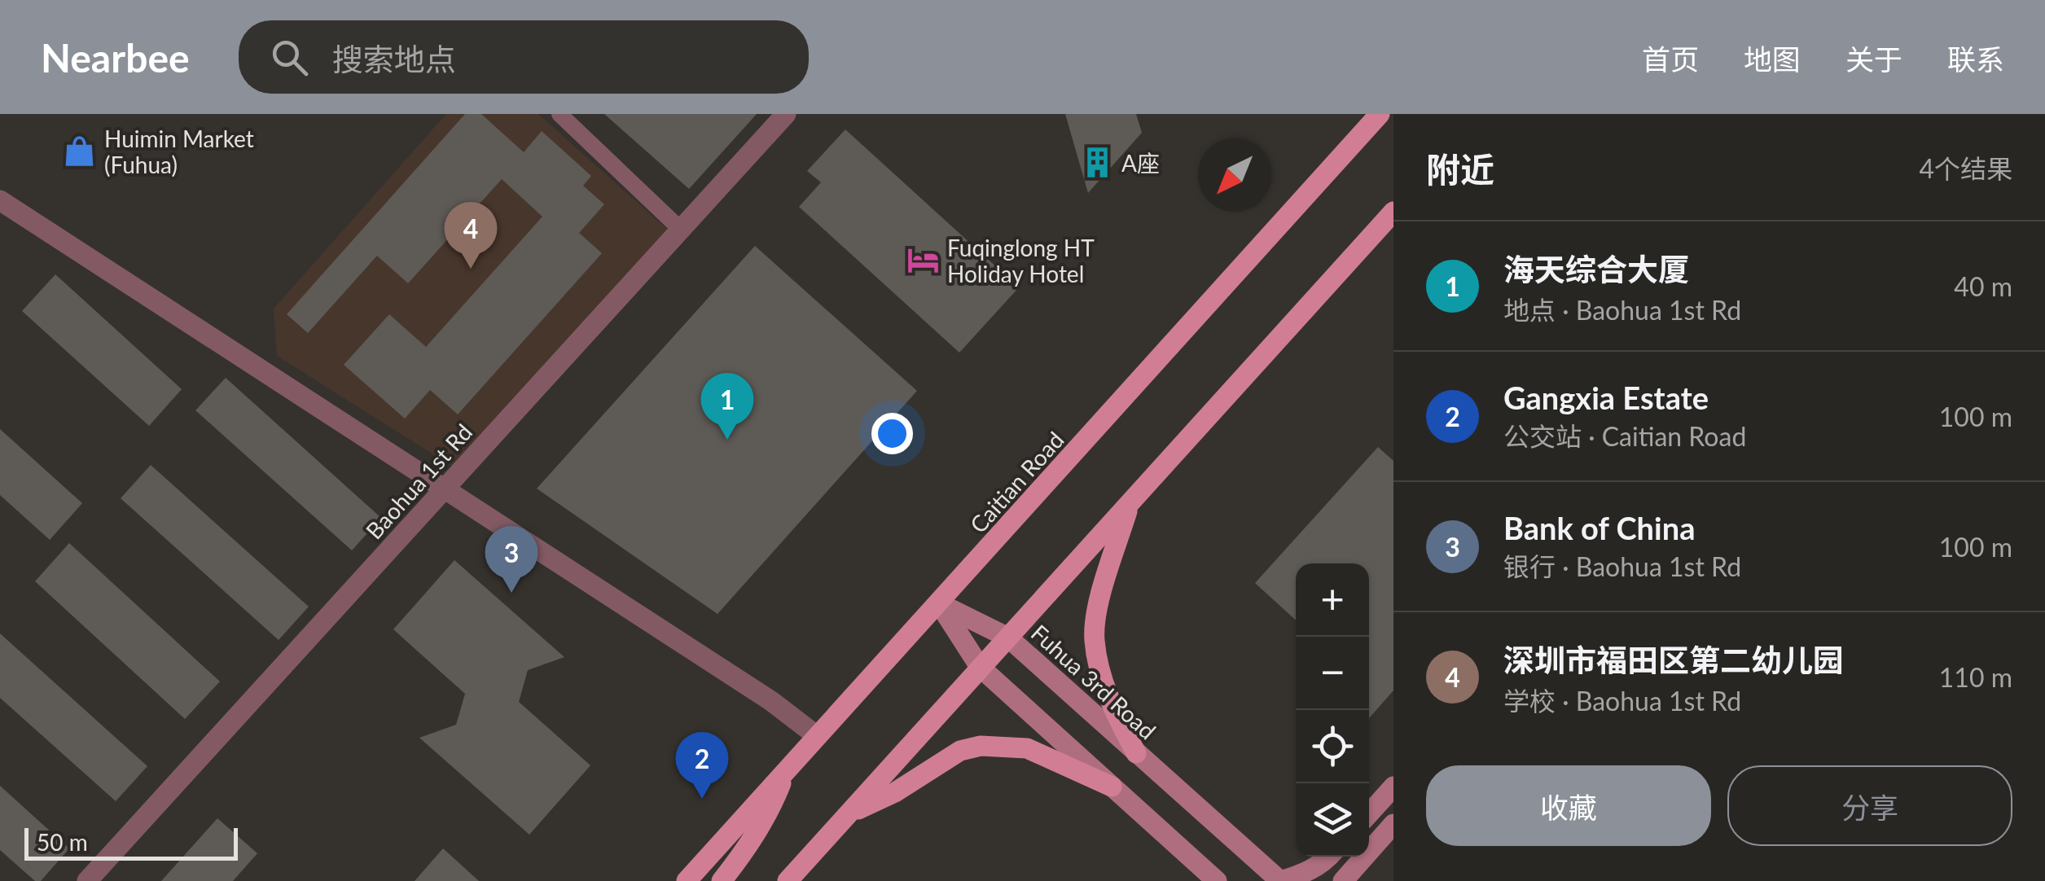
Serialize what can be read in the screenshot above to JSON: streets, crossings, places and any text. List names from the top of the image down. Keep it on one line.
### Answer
{"streets":{"main road":["Caitian Road"],"street":["Baohua 1st Rd","Fuhua 3rd Road"]},"crossings":[["Caitian Road","Fuhua 3rd Road"]],"places":{"shop":["Huimin Market (Fuhua)"],"building":["A座"],"hotel":["Fuqinglong HT Holiday Hotel"]},"scale_bar":"50 m","north":"bottom left","page":{"header":"Nearbee","search":"搜索地点","nav":["首页","地图","关于","联系"],"heading":["附近","4个结果"],"pins":["4","1","3","2"],"list":[{"mark":"1","name":"海天综合大厦","note":"地点 · Baohua 1st Rd","value":"40 m"},{"mark":"2","name":"Gangxia Estate","note":"公交站 · Caitian Road","value":"100 m"},{"mark":"3","name":"Bank of China","note":"银行 · Baohua 1st Rd","value":"100 m"},{"mark":"4","name":"深圳市福田区第二幼儿园","note":"学校 · Baohua 1st Rd","value":"110 m"}],"map_buttons":["+","−"],"buttons":["收藏","分享"],"scale":"50 m"}}
